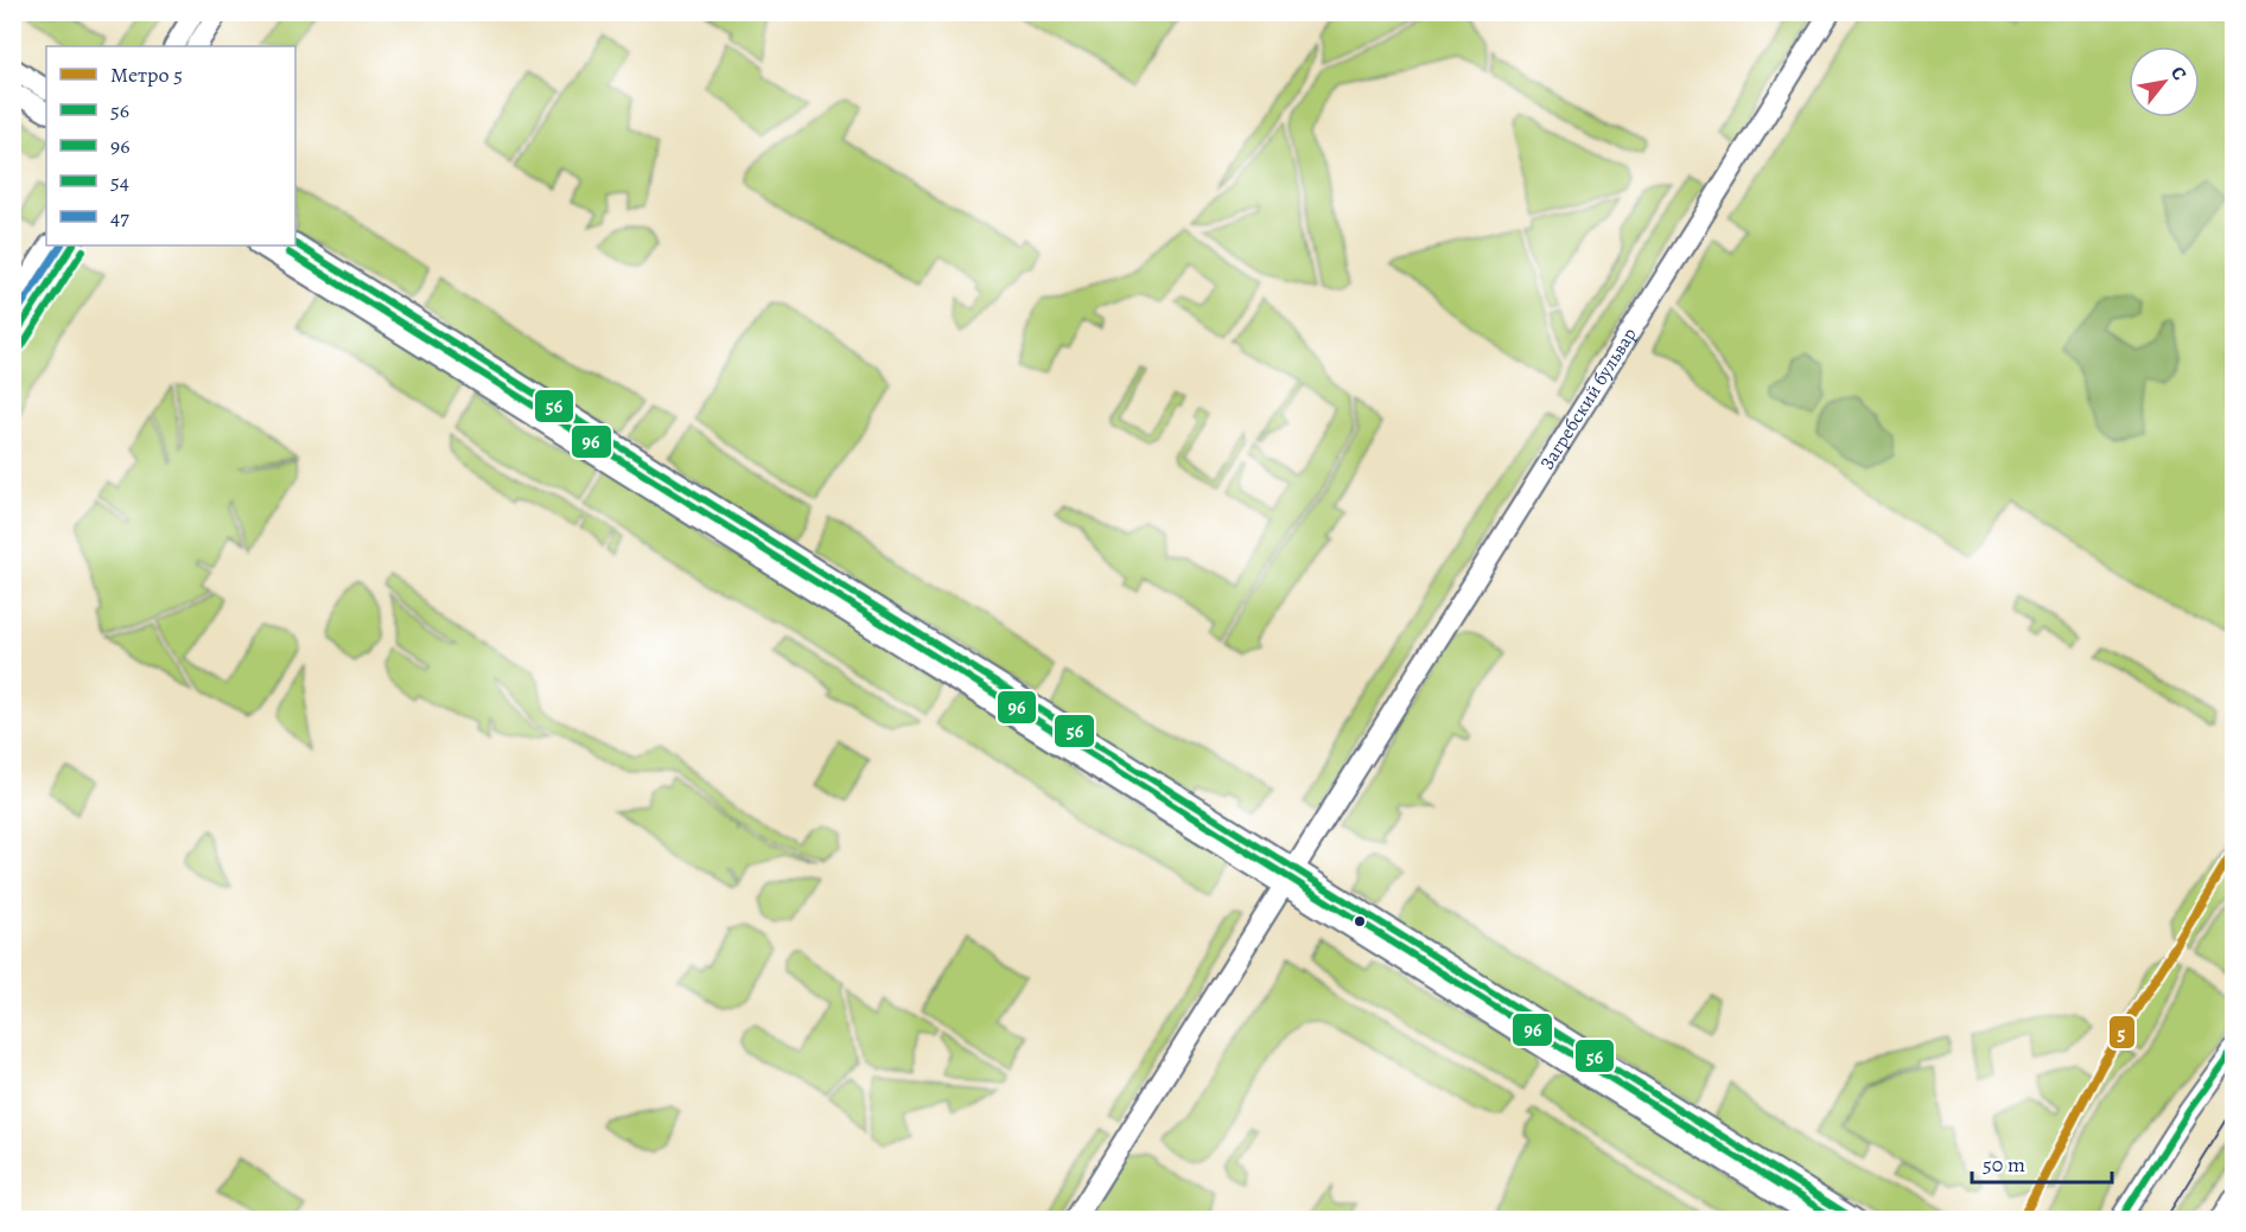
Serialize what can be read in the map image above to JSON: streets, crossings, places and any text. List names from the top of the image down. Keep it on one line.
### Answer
{"streets":{"street":["Загребский бульвар"]},"lines":["transit line 56","transit line 47","transit line 54","transit line 96","metro line 5"],"legend":["Метро 5","56","96","54","47"],"scale_bar":"50 m","north":"top right"}
